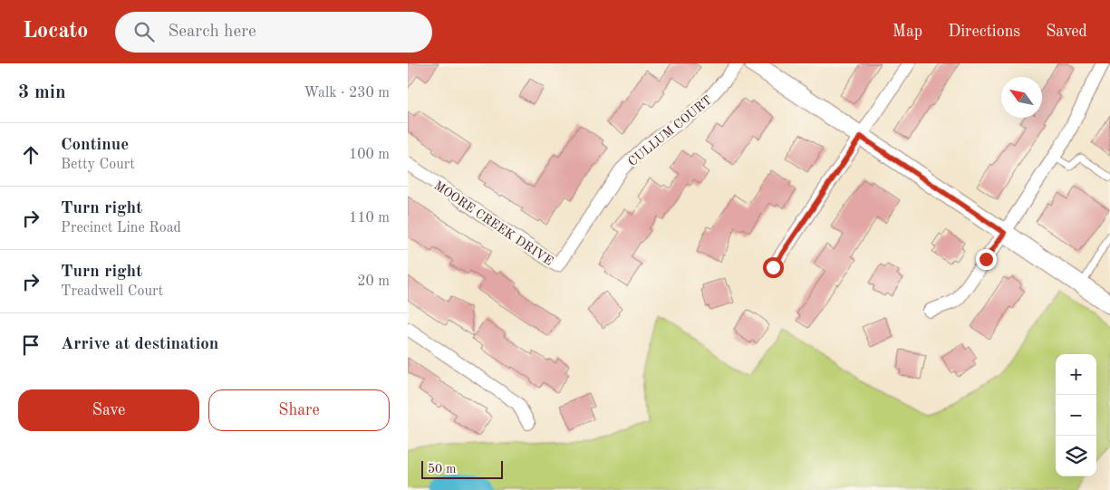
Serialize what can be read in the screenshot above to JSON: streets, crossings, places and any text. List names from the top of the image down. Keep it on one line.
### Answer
{"streets":{"street":["CULLUM COURT","MOORE CREEK DRIVE"]},"crossings":[["CULLUM COURT","MOORE CREEK DRIVE"]],"scale_bar":"50 m","north":"top left","page":{"header":"Locato","search":"Search here","nav":["Map","Directions","Saved"],"heading":["3 min","Walk · 230 m"],"list":[["Continue","Betty Court","100 m"],["Turn right","Precinct Line Road","110 m"],["Turn right","Treadwell Court","20 m"],"Arrive at destination"],"map_buttons":["+","−"],"buttons":["Save","Share"],"scale":"50 m"}}
